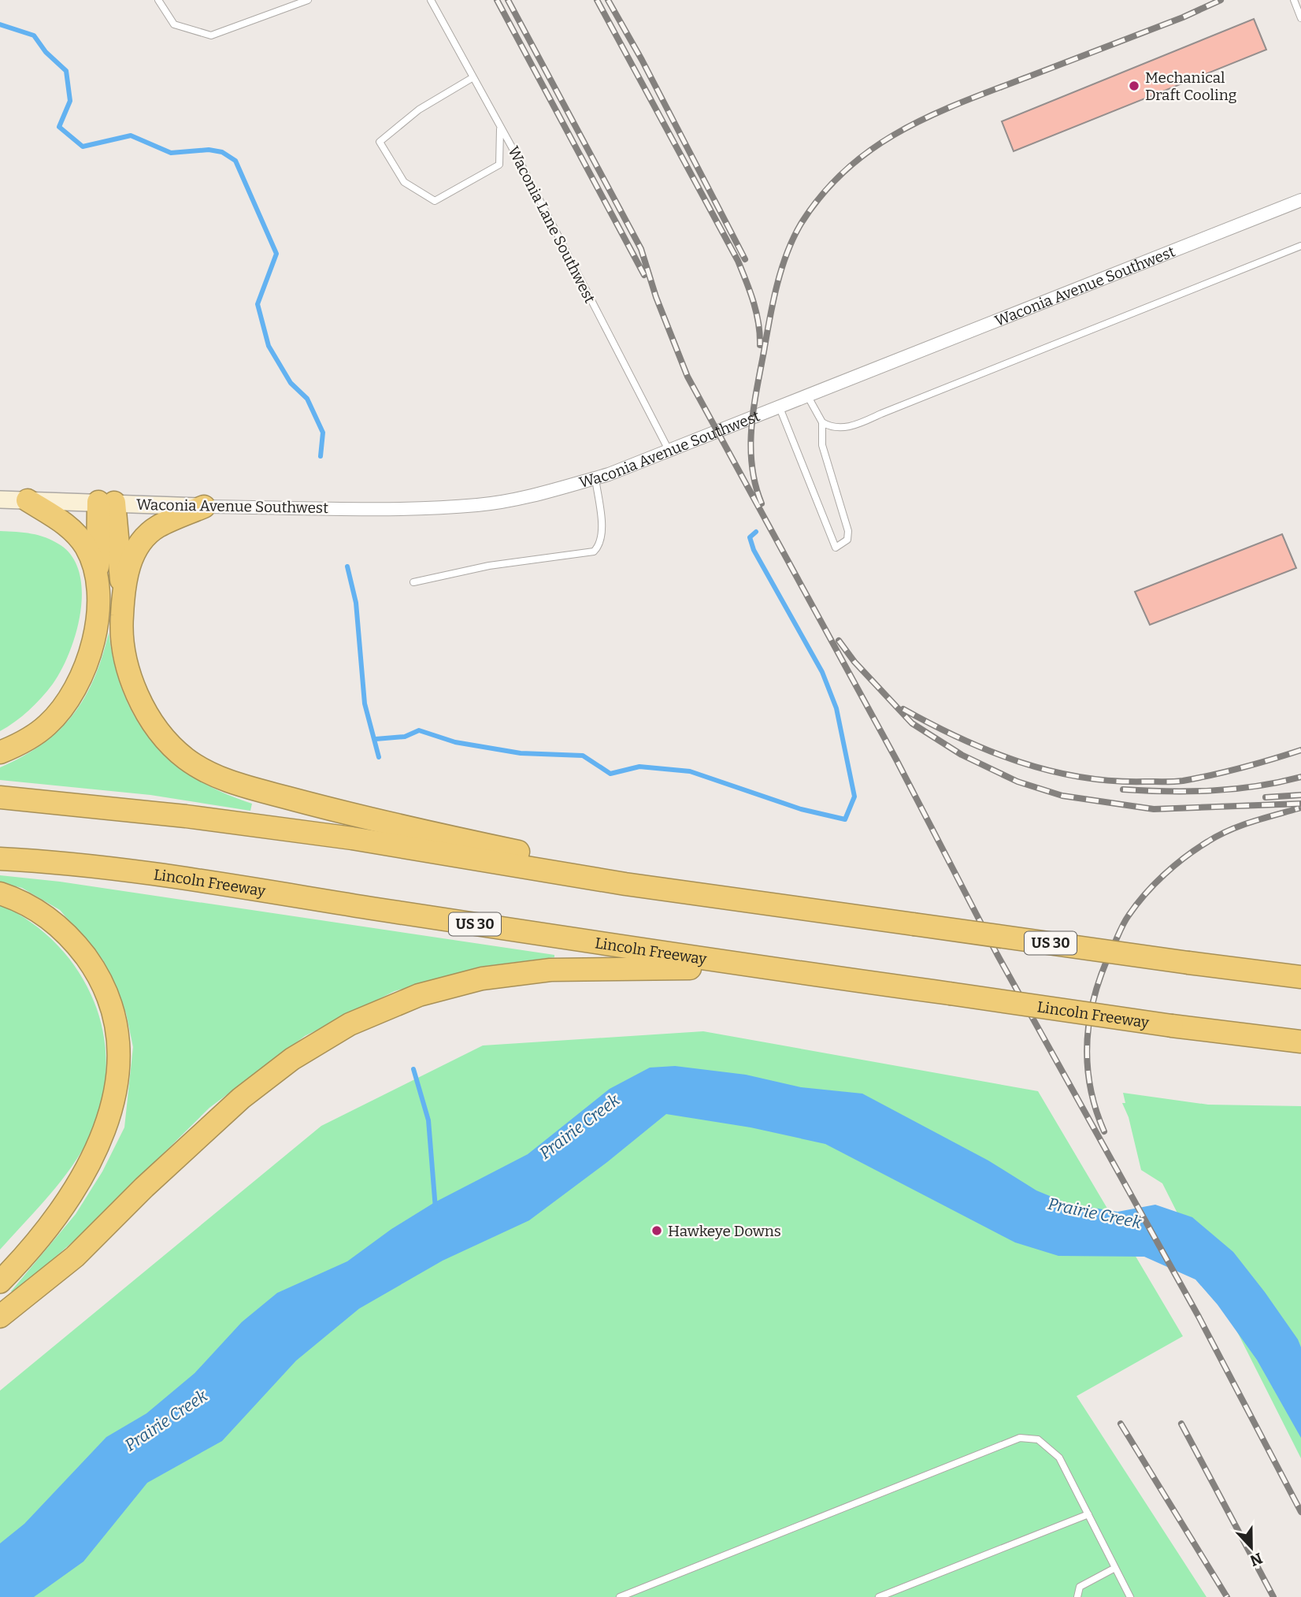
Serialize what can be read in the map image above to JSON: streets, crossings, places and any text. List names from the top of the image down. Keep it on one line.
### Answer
{"streets":{"highway":["Lincoln Freeway","US 30"],"street":["Waconia Avenue Southwest"],"lane":["Waconia Lane Southwest"]},"crossings":[["Waconia Lane Southwest","Waconia Avenue Southwest"]],"water":["Prairie Creek"],"places":["Mechanical Draft Cooling","Hawkeye Downs"],"north":"bottom"}
